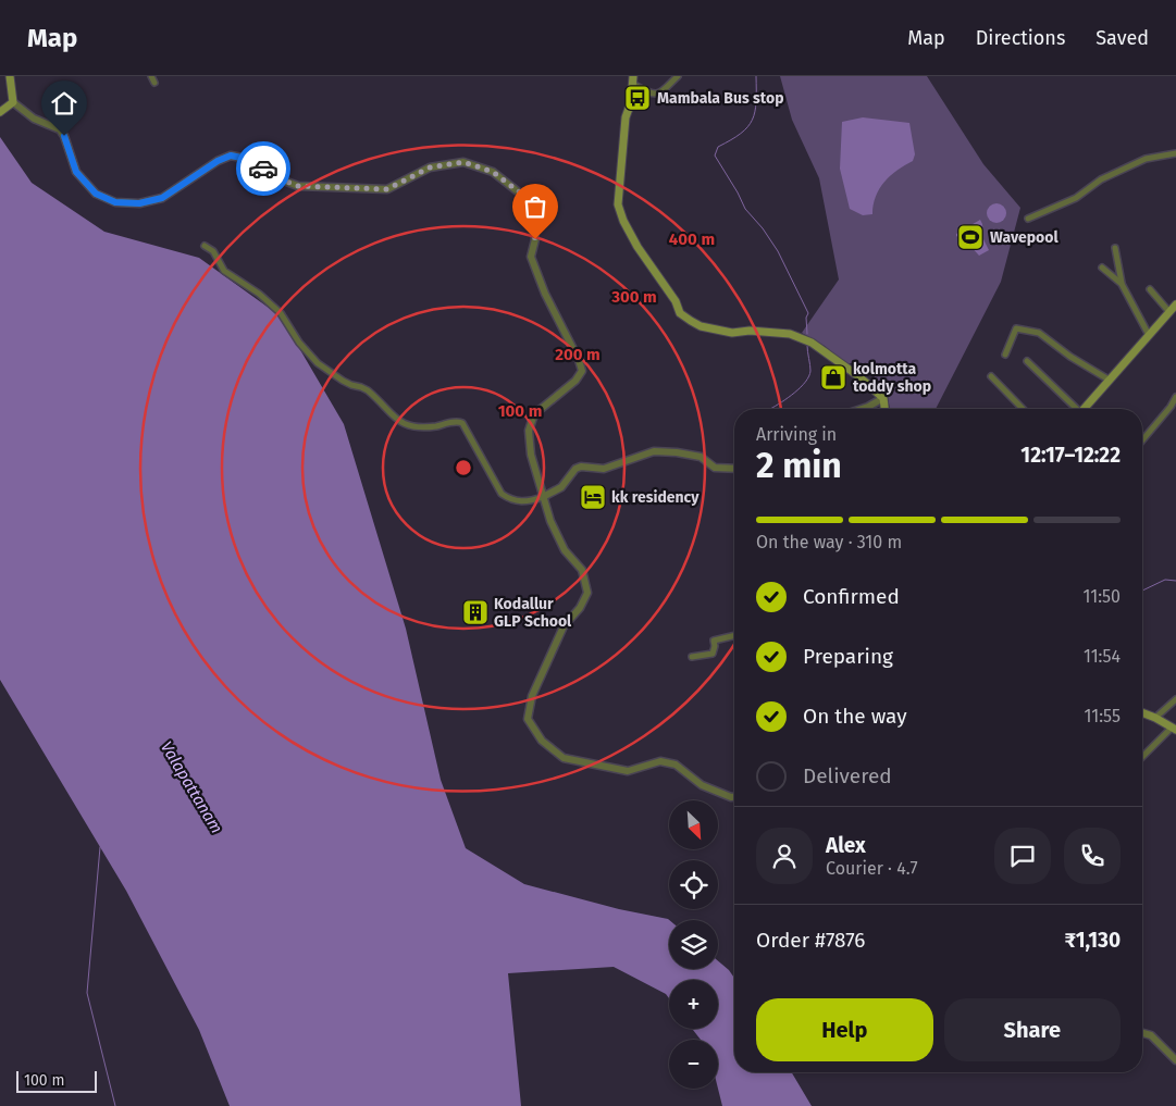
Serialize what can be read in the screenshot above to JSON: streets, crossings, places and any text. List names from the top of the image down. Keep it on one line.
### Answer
{"water":["Valapattanam"],"places":{"bus stop":["Mambala Bus stop"],"sports":["Wavepool"],"shop":["kolmotta toddy shop"],"hotel":["kk residency"],"building":["Kodallur GLP School"]},"scale_bar":"100 m","north":"bottom right","page":{"header":"Map","nav":["Map","Directions","Saved"],"heading":["2 min","Arriving in","12:17–12:22"],"panel":["Alex","Courier · 4.7","Order #7876","₹1,130"],"bar":"On the way · 310 m","list":[["Confirmed","11:50"],["Preparing","11:54"],["On the way","11:55"],"Delivered"],"map_buttons":["+","−"],"buttons":["Help","Share"],"scale":"100 m"},"rings":["400 m","300 m","200 m","100 m"]}
